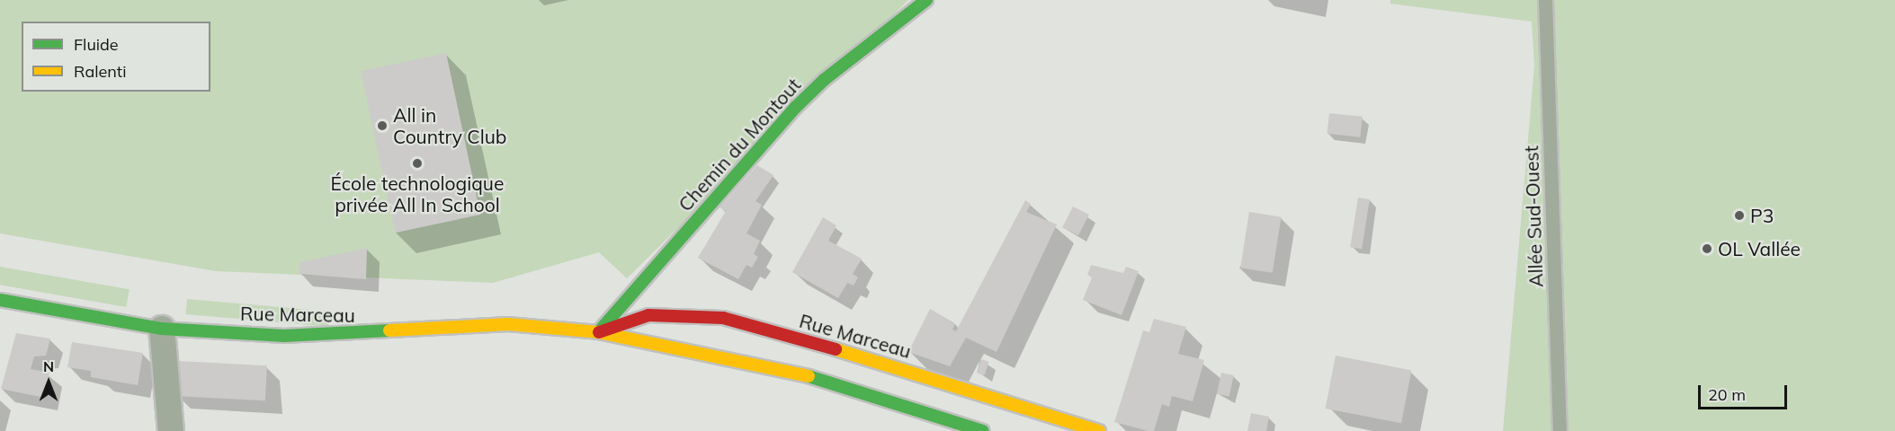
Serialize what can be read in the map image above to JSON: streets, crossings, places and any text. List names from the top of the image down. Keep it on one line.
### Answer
{"streets":{"street":["Chemin du Montout","Rue Marceau"],"lane":["Allée Sud-Ouest"]},"crossings":[["Chemin du Montout","Rue Marceau"]],"places":["All in Country Club","École technologique privée All In School","P3","OL Vallée"],"legend":["Fluide","Ralenti"],"scale_bar":"20 m","north":"top"}
